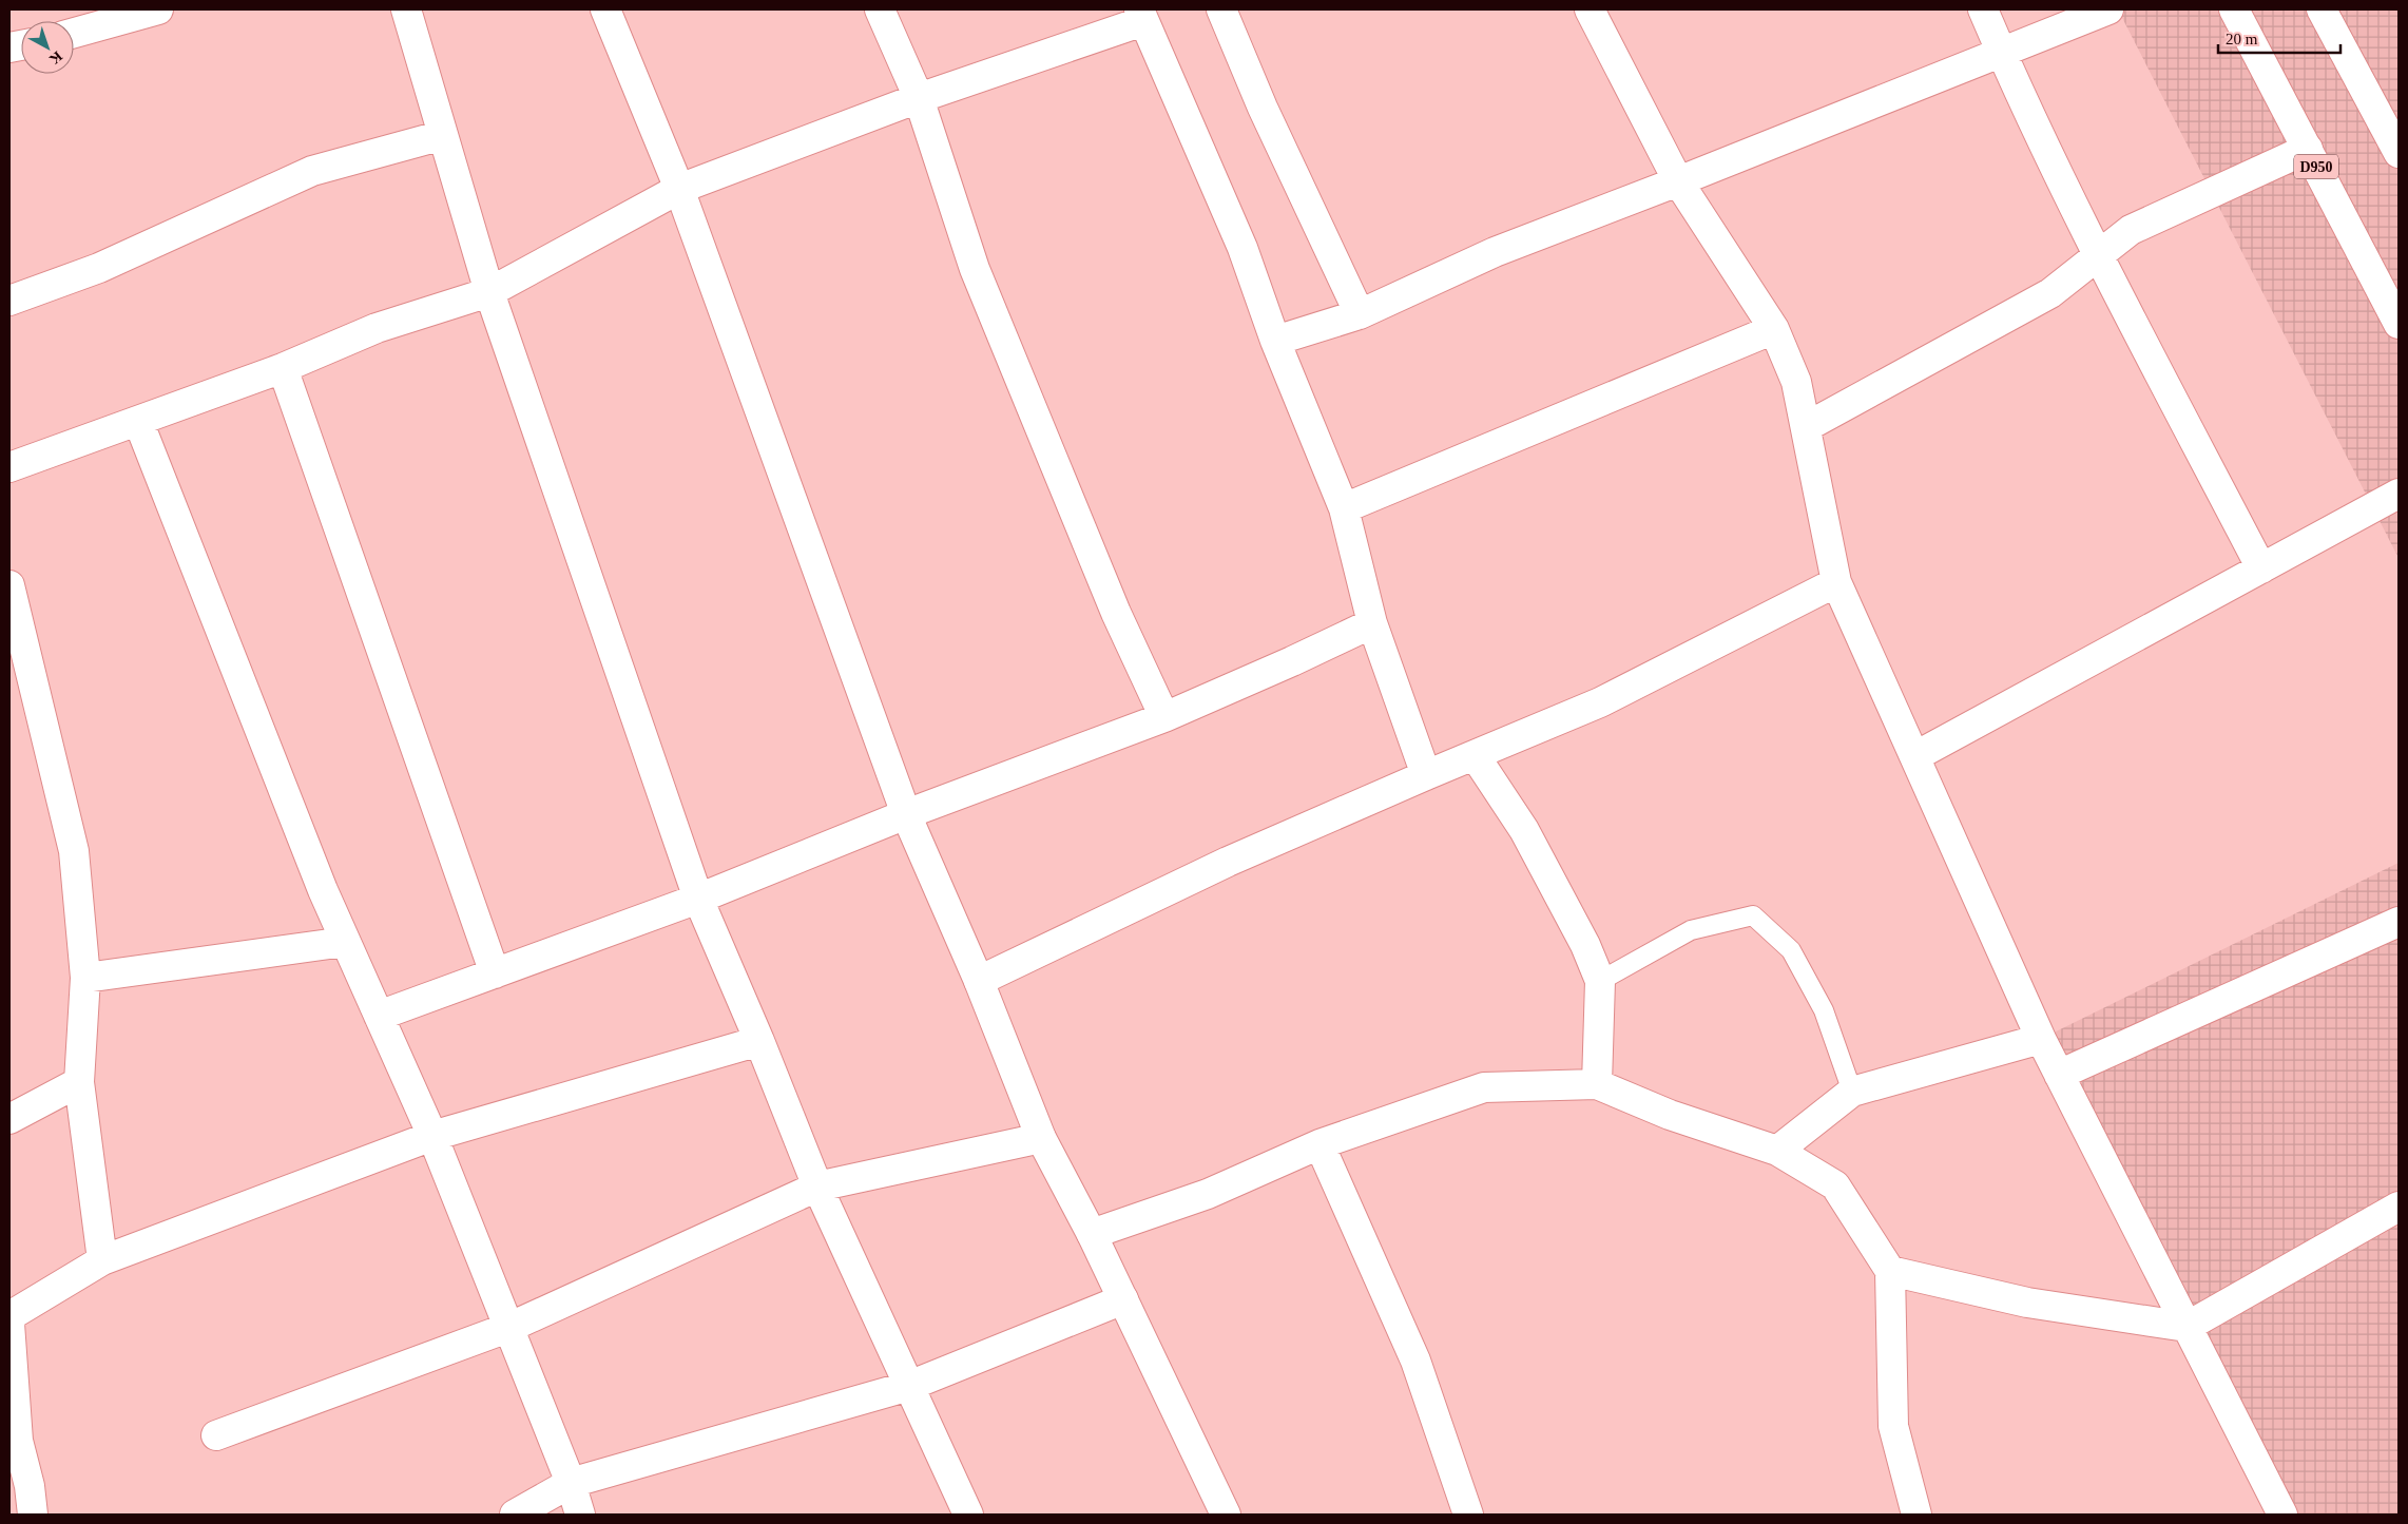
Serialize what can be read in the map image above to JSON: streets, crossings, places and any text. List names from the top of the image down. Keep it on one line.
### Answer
{"streets":{"main road":["D950"]},"scale_bar":"20 m","north":"bottom right"}
